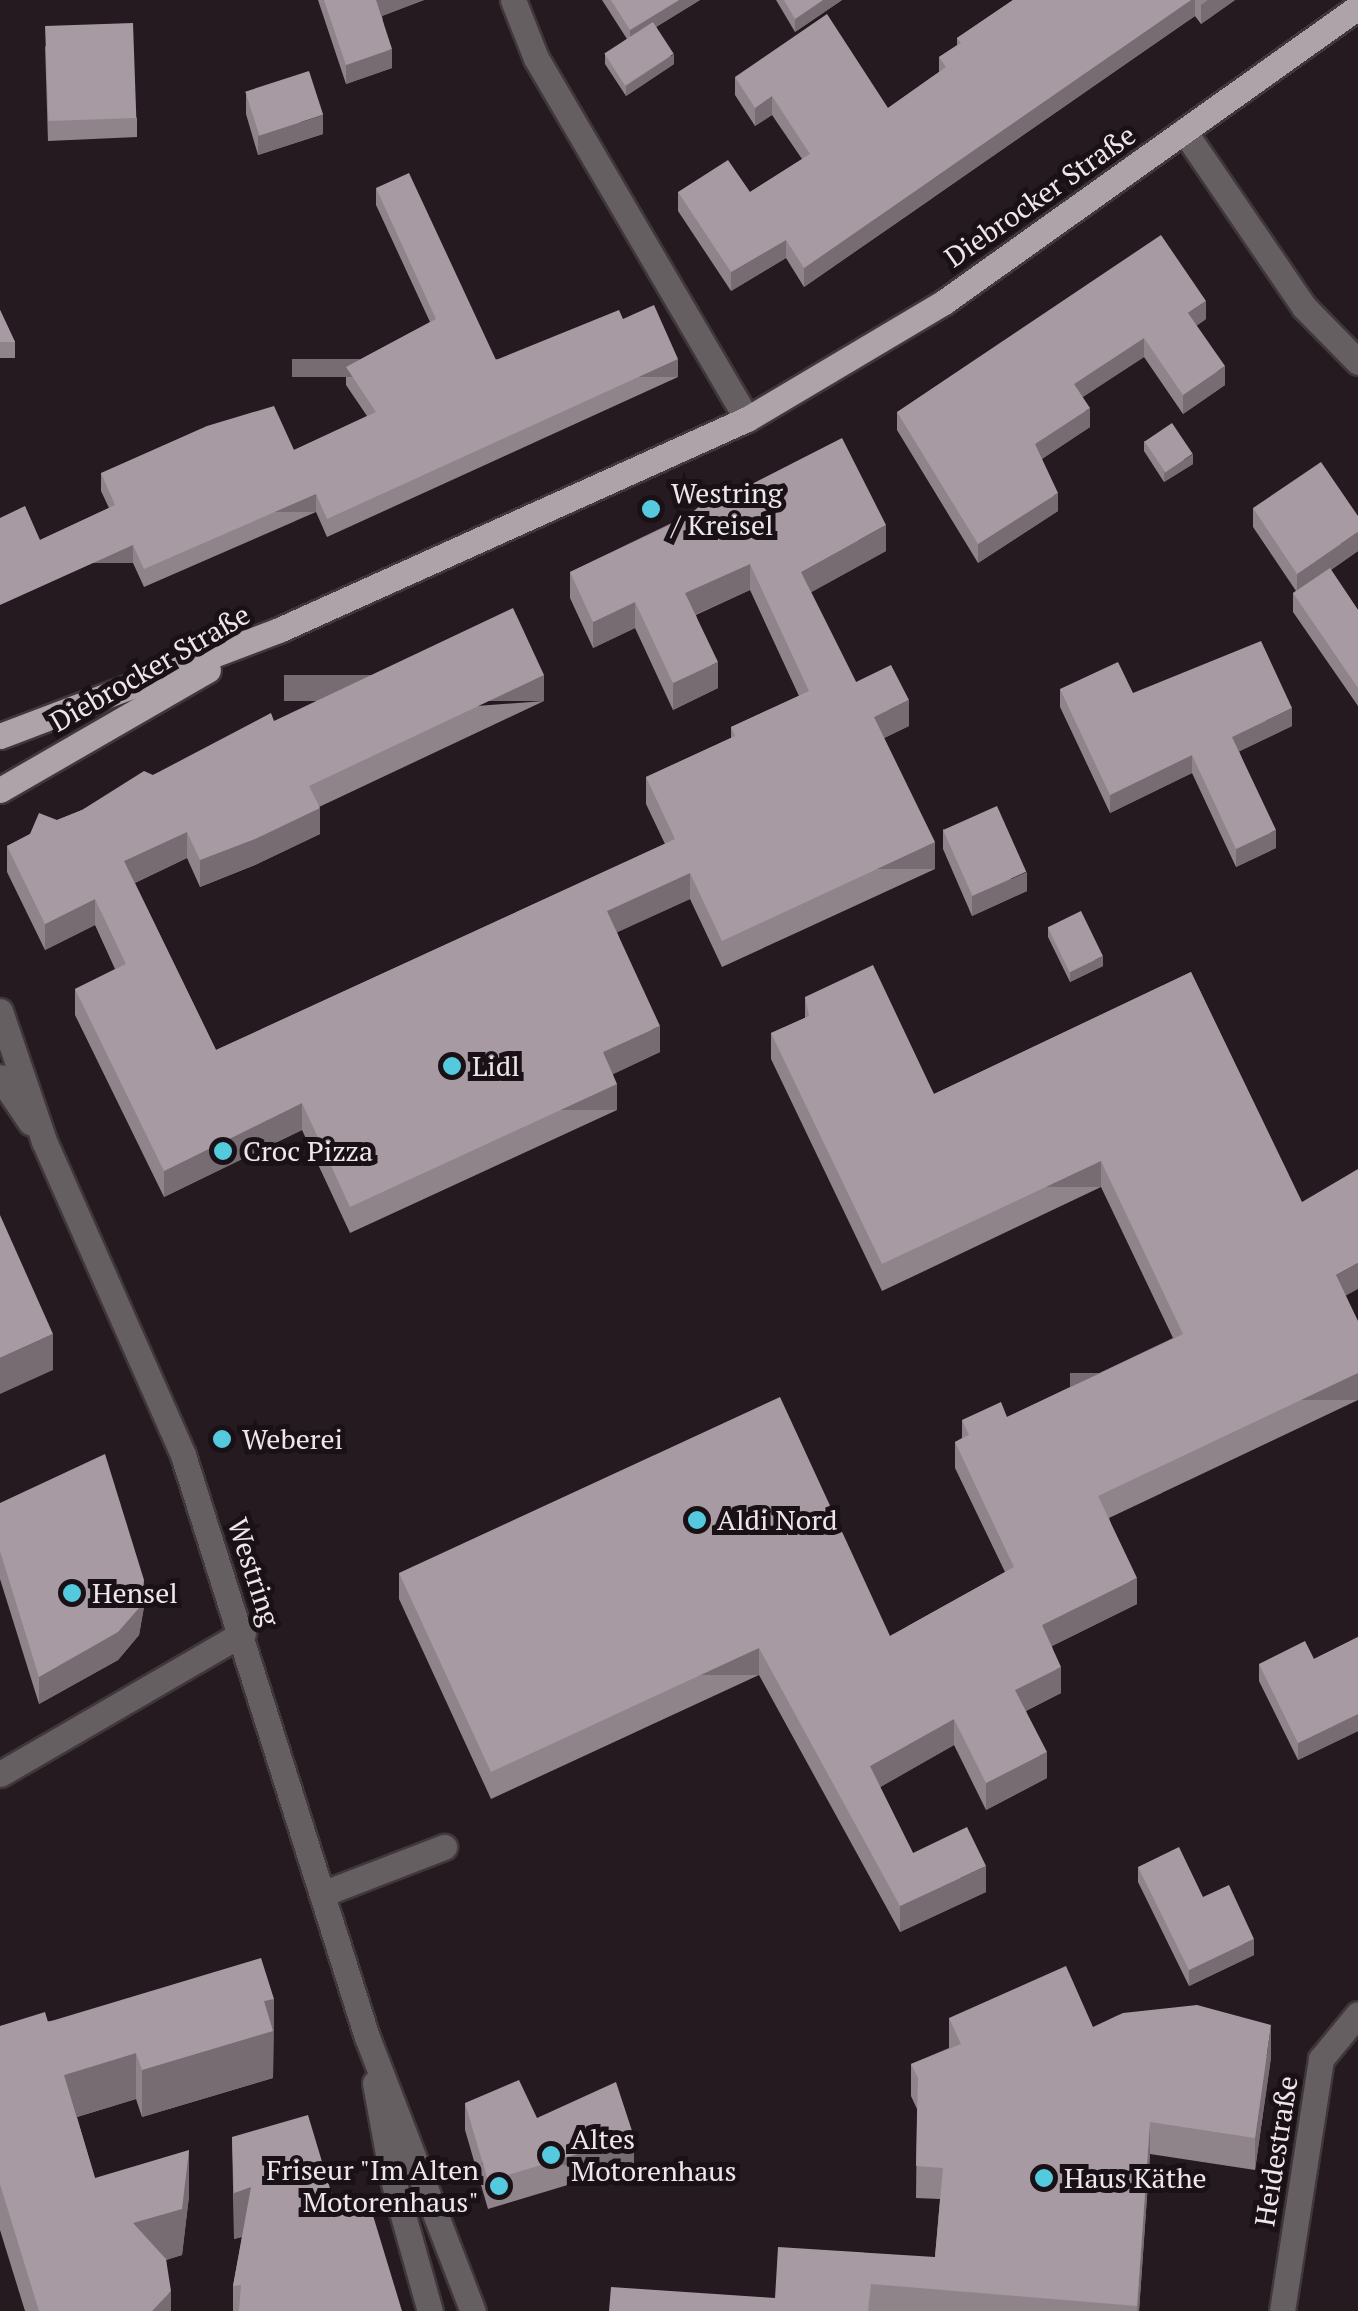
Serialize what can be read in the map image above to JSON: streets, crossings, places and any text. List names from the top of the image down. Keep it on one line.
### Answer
{"streets":{"main road":["Diebrocker Straße"],"street":["Westring","Heidestraße"]},"places":["Westring / Kreisel","Lidl","Croc Pizza","Weberei","Aldi Nord","Hensel","Altes Motorenhaus","Haus Käthe","Friseur \"Im Alten Motorenhaus\""]}
